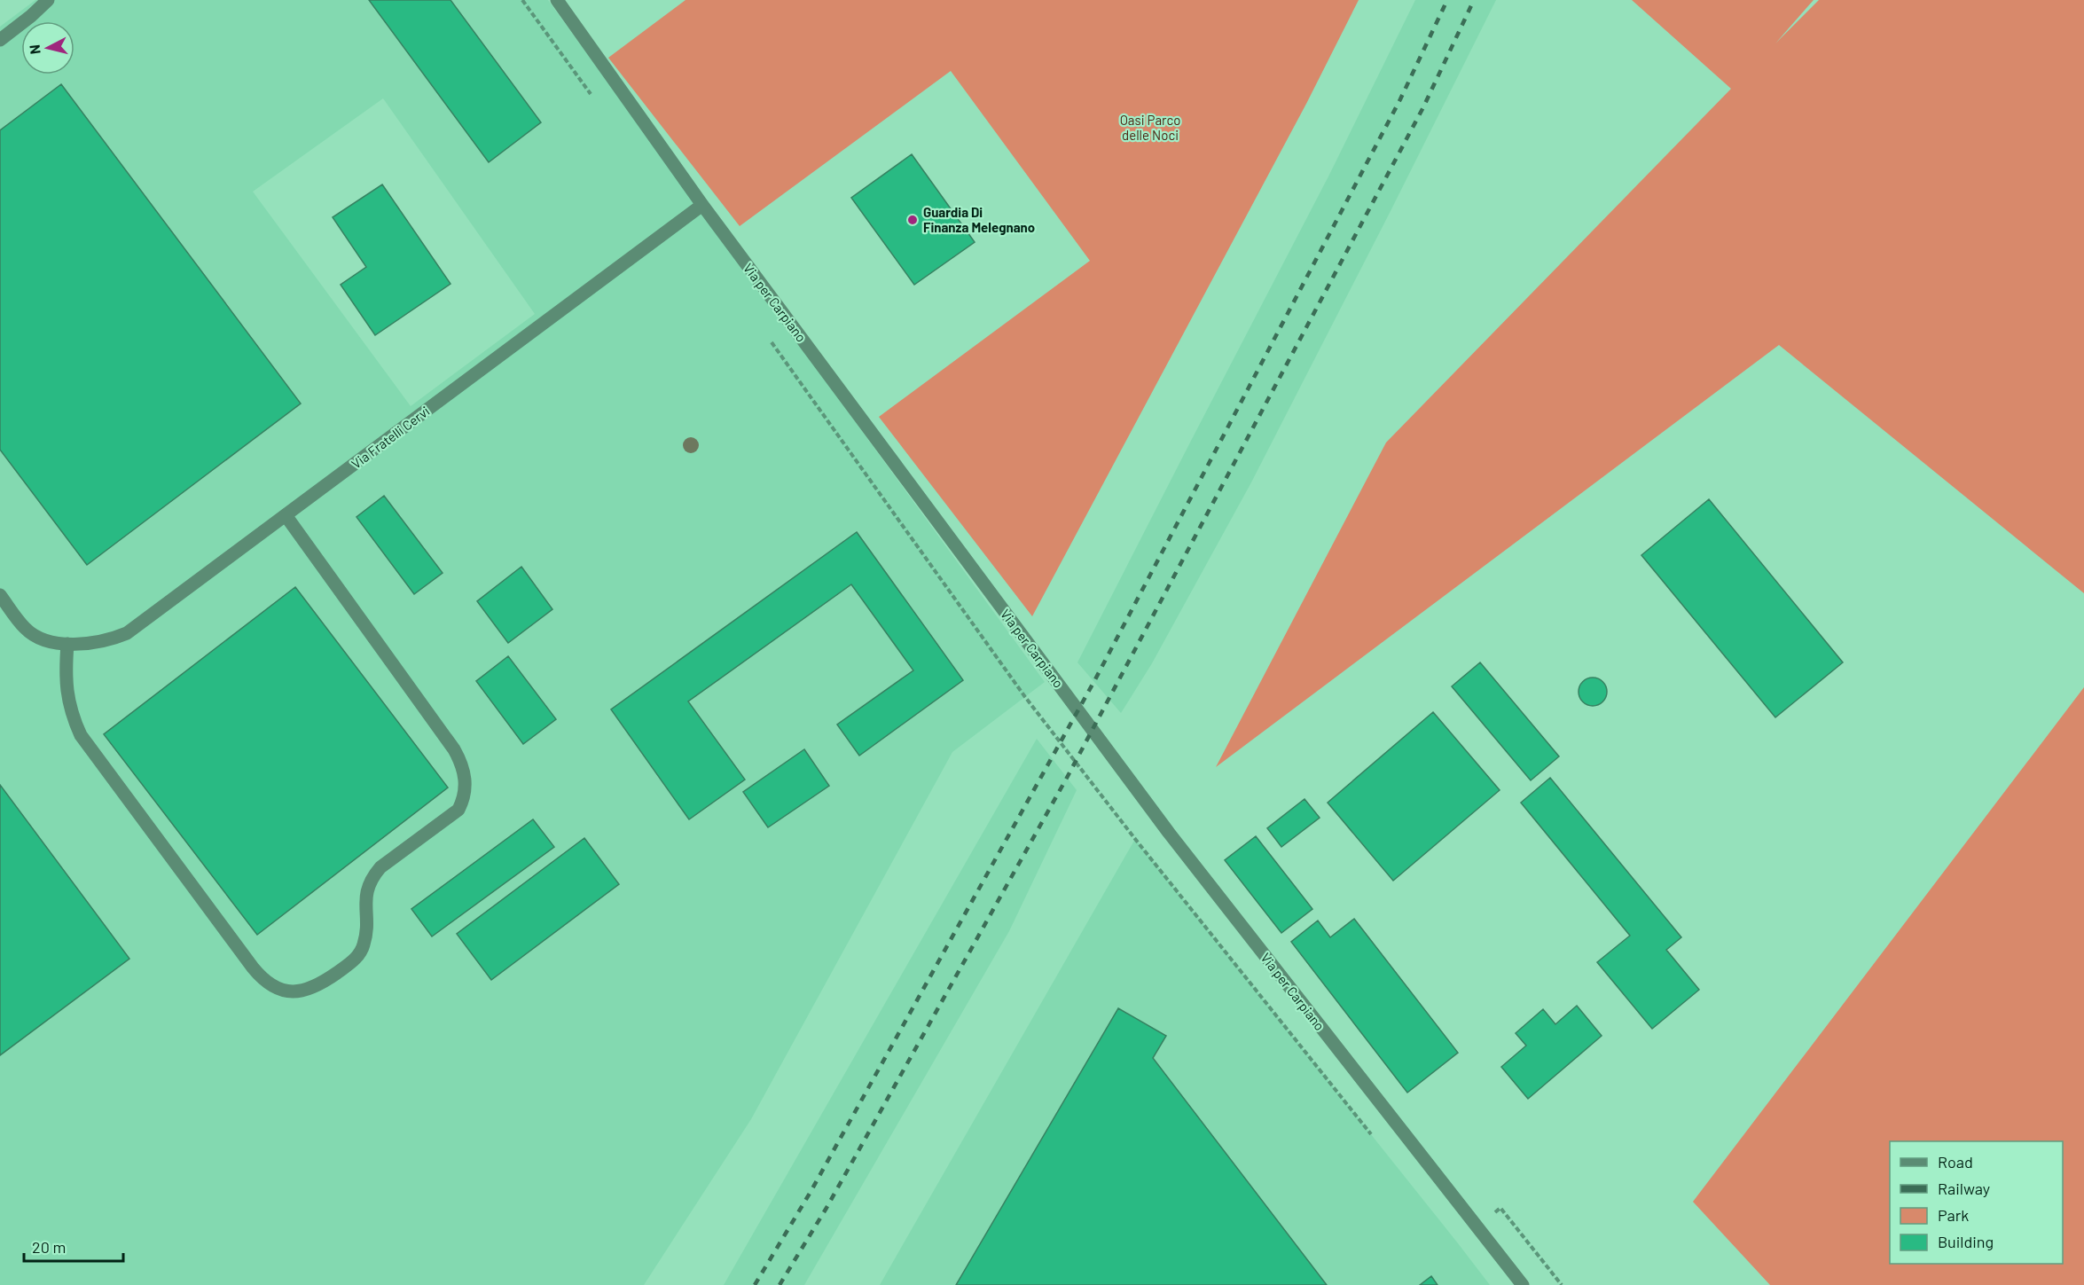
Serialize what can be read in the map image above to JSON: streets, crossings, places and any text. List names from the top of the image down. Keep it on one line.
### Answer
{"streets":{"street":["Via per Carpiano","Via Fratelli Cervi"]},"crossings":[["Via per Carpiano","Via Fratelli Cervi"]],"parks":["Oasi Parco delle Noci"],"places":["Guardia Di Finanza Melegnano"],"legend":["Road","Railway","Park","Building"],"scale_bar":"20 m","north":"left"}
